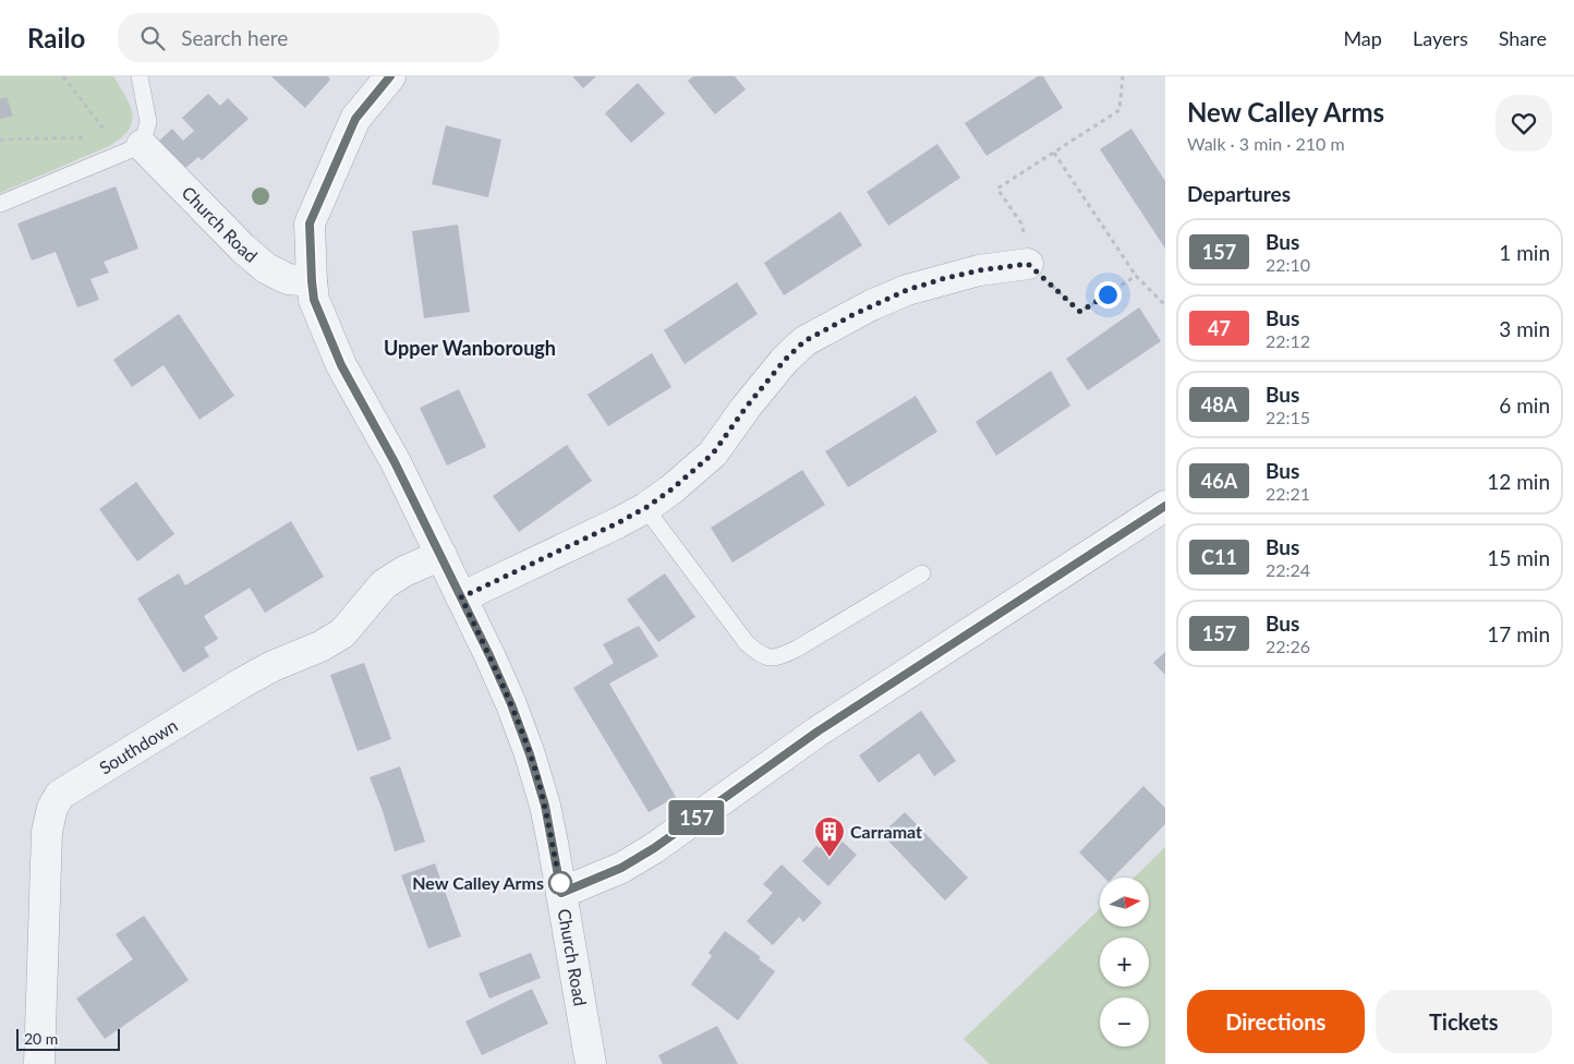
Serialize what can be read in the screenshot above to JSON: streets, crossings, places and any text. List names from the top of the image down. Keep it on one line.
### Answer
{"streets":{"street":["Church Road","Southdown"]},"crossings":[["Church Road","Southdown"]],"districts":["Upper Wanborough"],"places":{"building":["Carramat"],"other":["New Calley Arms"]},"lines":["bus line 157"],"scale_bar":"20 m","north":"right","page":{"header":"Railo","search":"Search here","nav":["Map","Layers","Share"],"on_map":"157","heading":[["New Calley Arms","Walk · 3 min · 210 m"],"Departures"],"list":[{"mark":"157","name":"Bus","note":"22:10","value":"1 min"},{"mark":"47","name":"Bus","note":"22:12","value":"3 min"},{"mark":"48A","name":"Bus","note":"22:15","value":"6 min"},{"mark":"46A","name":"Bus","note":"22:21","value":"12 min"},{"mark":"C11","name":"Bus","note":"22:24","value":"15 min"},{"mark":"157","name":"Bus","note":"22:26","value":"17 min"}],"map_buttons":["+","−"],"buttons":["Directions","Tickets"],"scale":"20 m"}}
